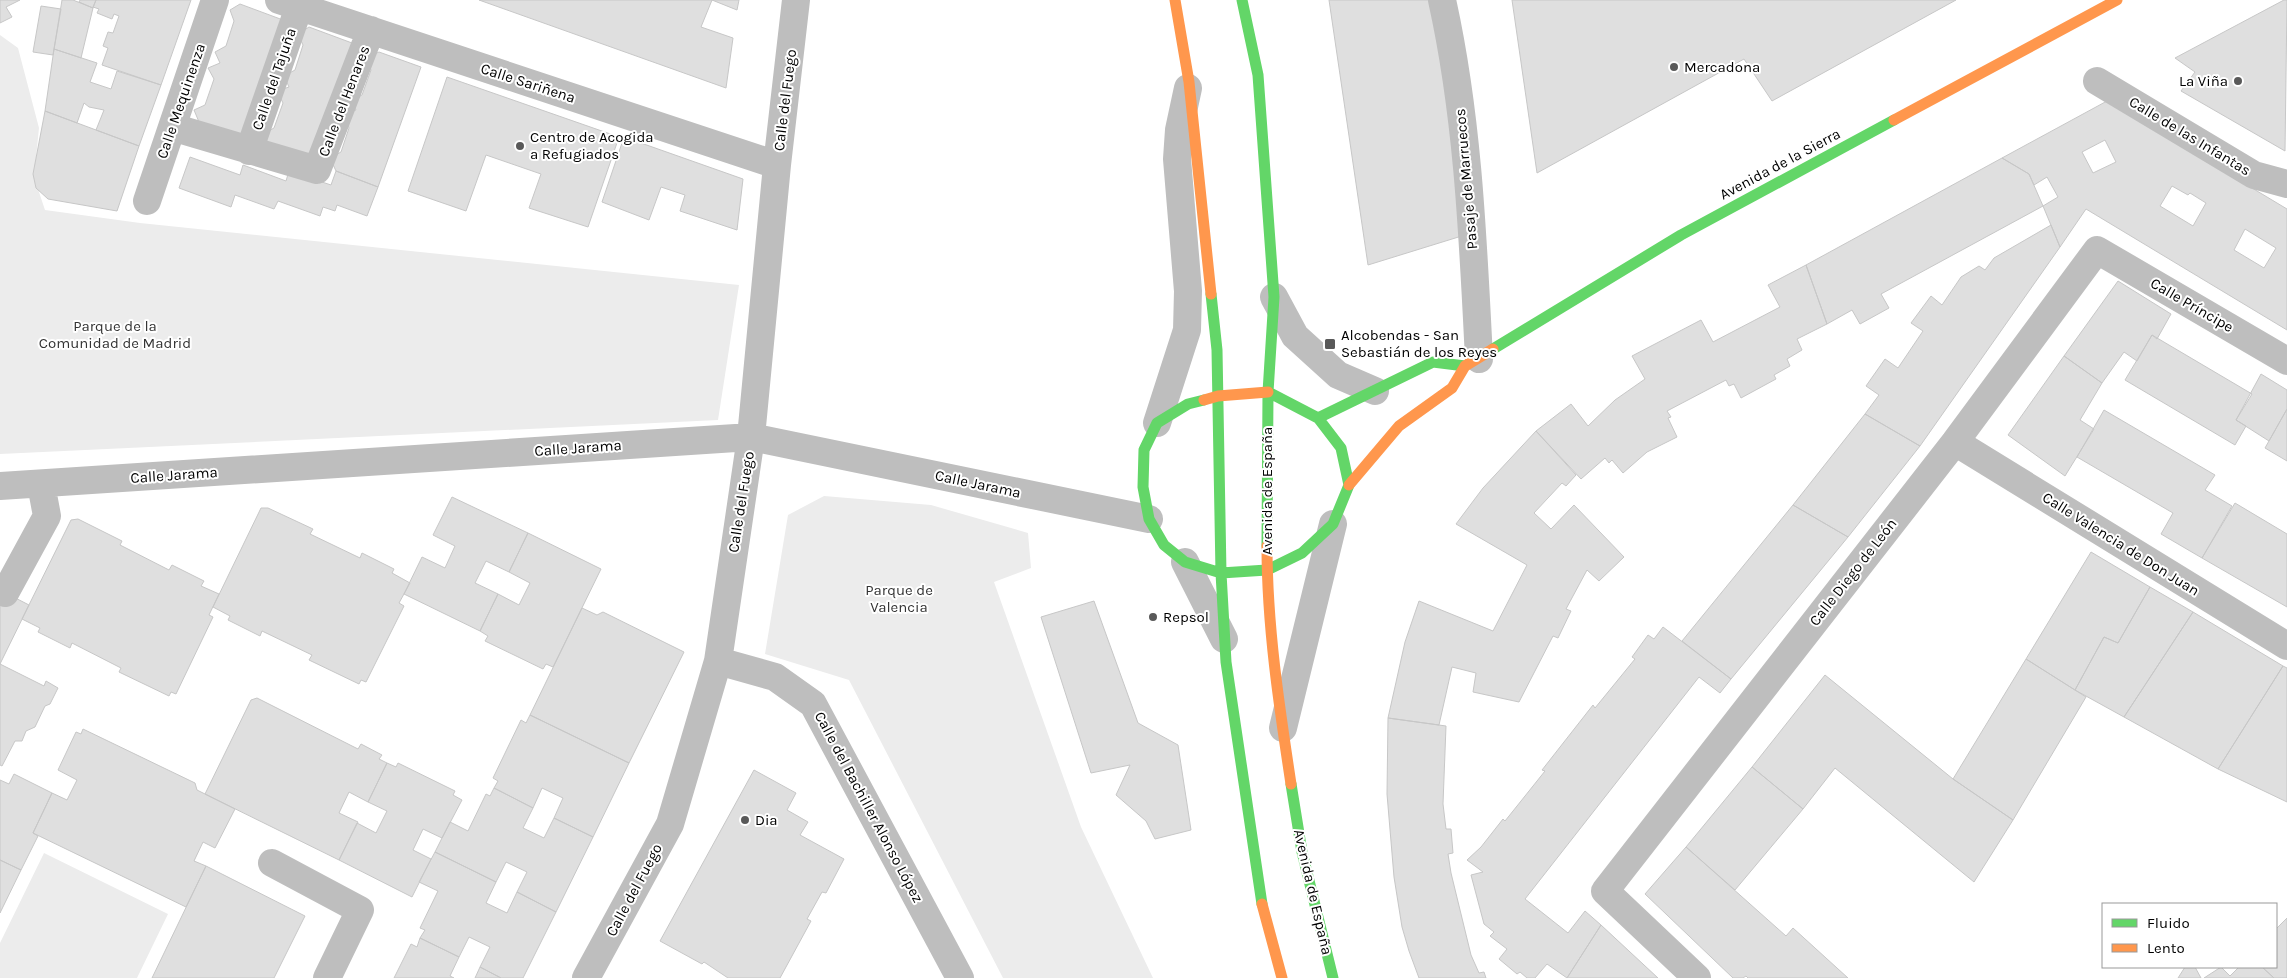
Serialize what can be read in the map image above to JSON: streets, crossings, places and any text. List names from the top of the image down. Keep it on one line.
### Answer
{"streets":{"main road":["Avenida de la Sierra","Avenida de España"],"street":["Calle del Tajuña","Calle Sariñena","Calle del Fuego","Calle Mequinenza","Calle del Henares","Calle de las Infantas","Pasaje de Marruecos","Calle Príncipe","Calle Jarama","Calle Valencia de Don Juan","Calle Diego de León","Calle del Bachiller Alonso López"]},"crossings":[["Calle del Tajuña","Calle Sariñena"],["Calle del Tajuña","Calle del Henares"],["Calle Sariñena","Calle del Fuego"],["Calle Sariñena","Calle del Henares"],["Calle del Fuego","Calle Jarama"],["Calle del Fuego","Calle del Bachiller Alonso López"],["Calle Mequinenza","Calle del Henares"],["Avenida de la Sierra","Pasaje de Marruecos"],["Calle Príncipe","Calle Diego de León"],["Calle Valencia de Don Juan","Calle Diego de León"]],"parks":["Parque de la Comunidad de Madrid","Parque de Valencia"],"places":{"other":["Mercadona","La Viña","Centro de Acogida a Refugiados","Repsol","Dia"],"transit":["Alcobendas - San Sebastián de los Reyes"]},"legend":["Fluido","Lento"]}
